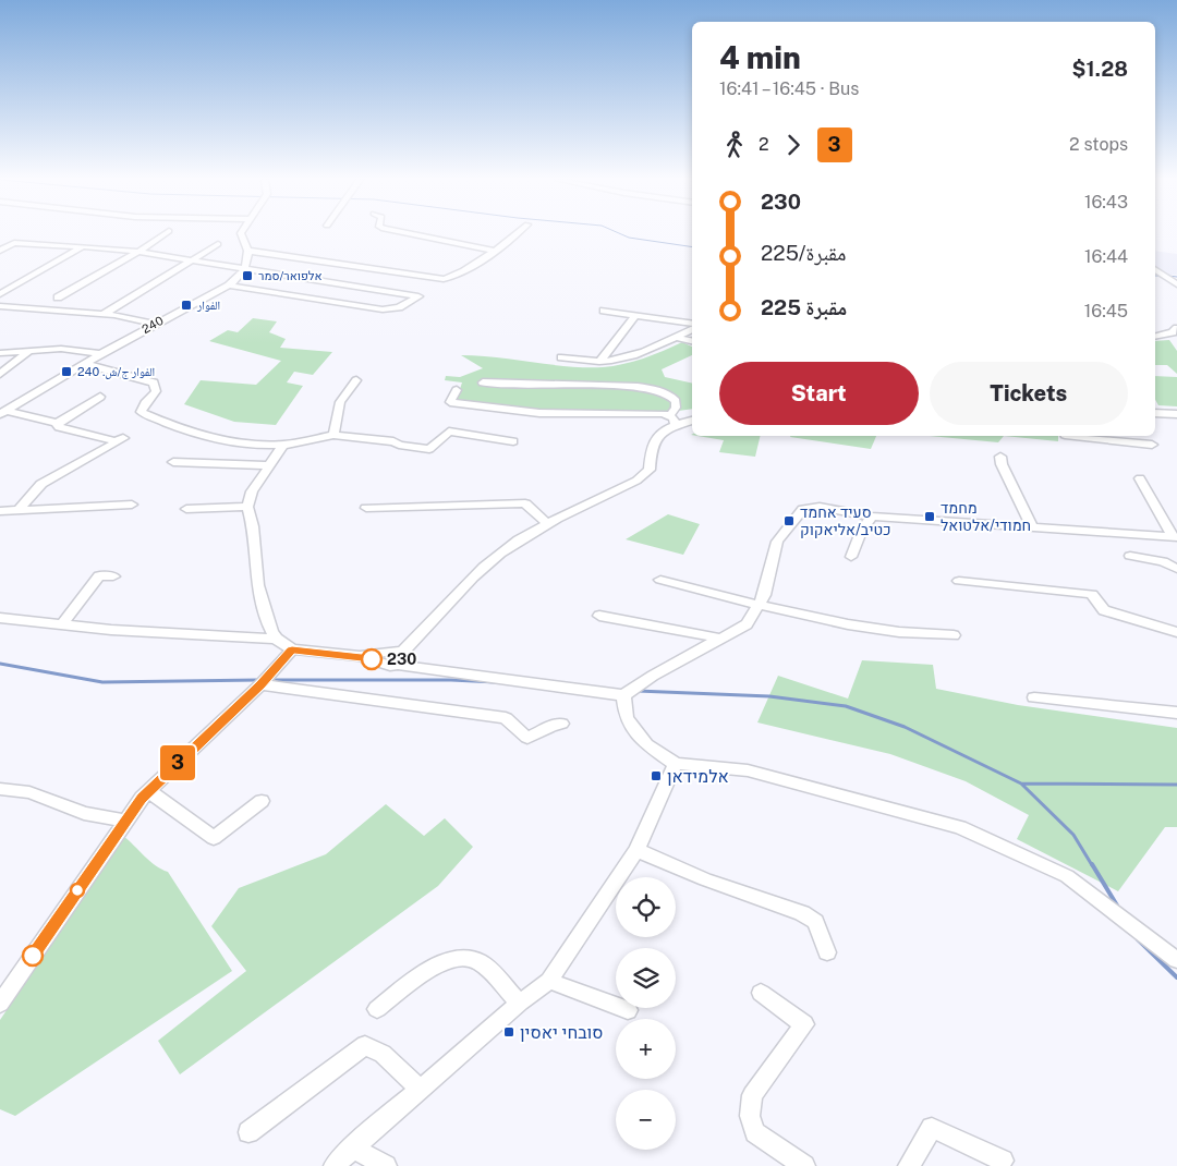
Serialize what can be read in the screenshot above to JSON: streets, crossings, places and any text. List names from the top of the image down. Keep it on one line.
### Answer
{"streets":{"street":["240"]},"places":{"transit":["אלפואר/סמר","الفوار","الفوار ج/ش. 240","מחמד חמודי/אלטואל","סעיד אחמד כטיב/אליאקוק","אלמידאן","סובחי יאסין"],"other":["230"]},"lines":["bus line 3"],"page":{"on_map":"3","heading":["4 min","16:41 – 16:45 · Bus","$1.28"],"legs":["2","3","2 stops"],"list":[{"name":"230","value":"16:43"},{"name":"مقبرة/225","value":"16:44"},{"name":"مقبرة 225","value":"16:45"}],"buttons":["Start","Tickets"],"map_buttons":["+","−"]}}
